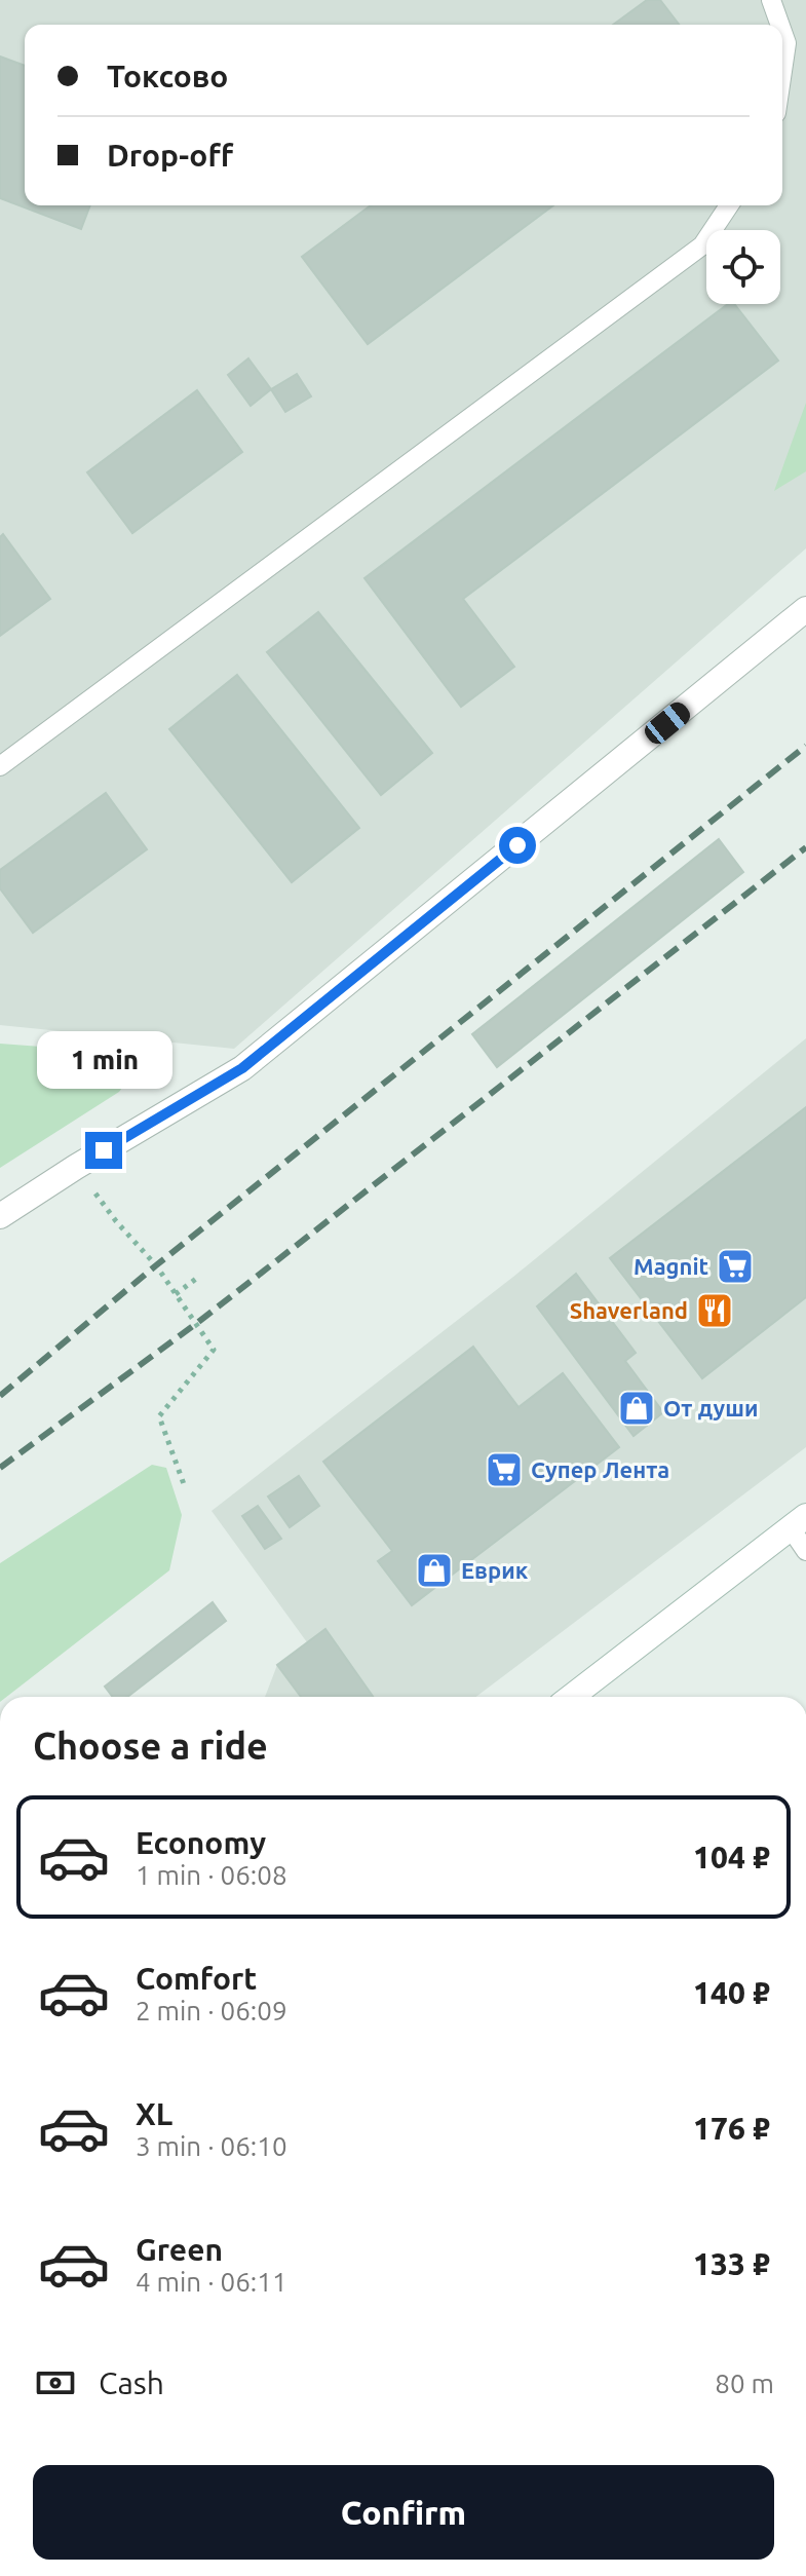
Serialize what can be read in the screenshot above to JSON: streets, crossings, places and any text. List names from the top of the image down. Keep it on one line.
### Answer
{"places":{"supermarket":["Magnit","Супер Лента"],"restaurant":["Shaverland"],"shop":["От души","Еврик"]},"page":{"banner":["Токсово","Drop-off"],"bubble":"1 min","heading":"Choose a ride","list":[{"name":"Economy","note":"1 min · 06:08","value":"104 ₽"},{"name":"Comfort","note":"2 min · 06:09","value":"140 ₽"},{"name":"XL","note":"3 min · 06:10","value":"176 ₽"},{"name":"Green","note":"4 min · 06:11","value":"133 ₽"}],"pay":["Cash","80 m"],"buttons":"Confirm"}}
